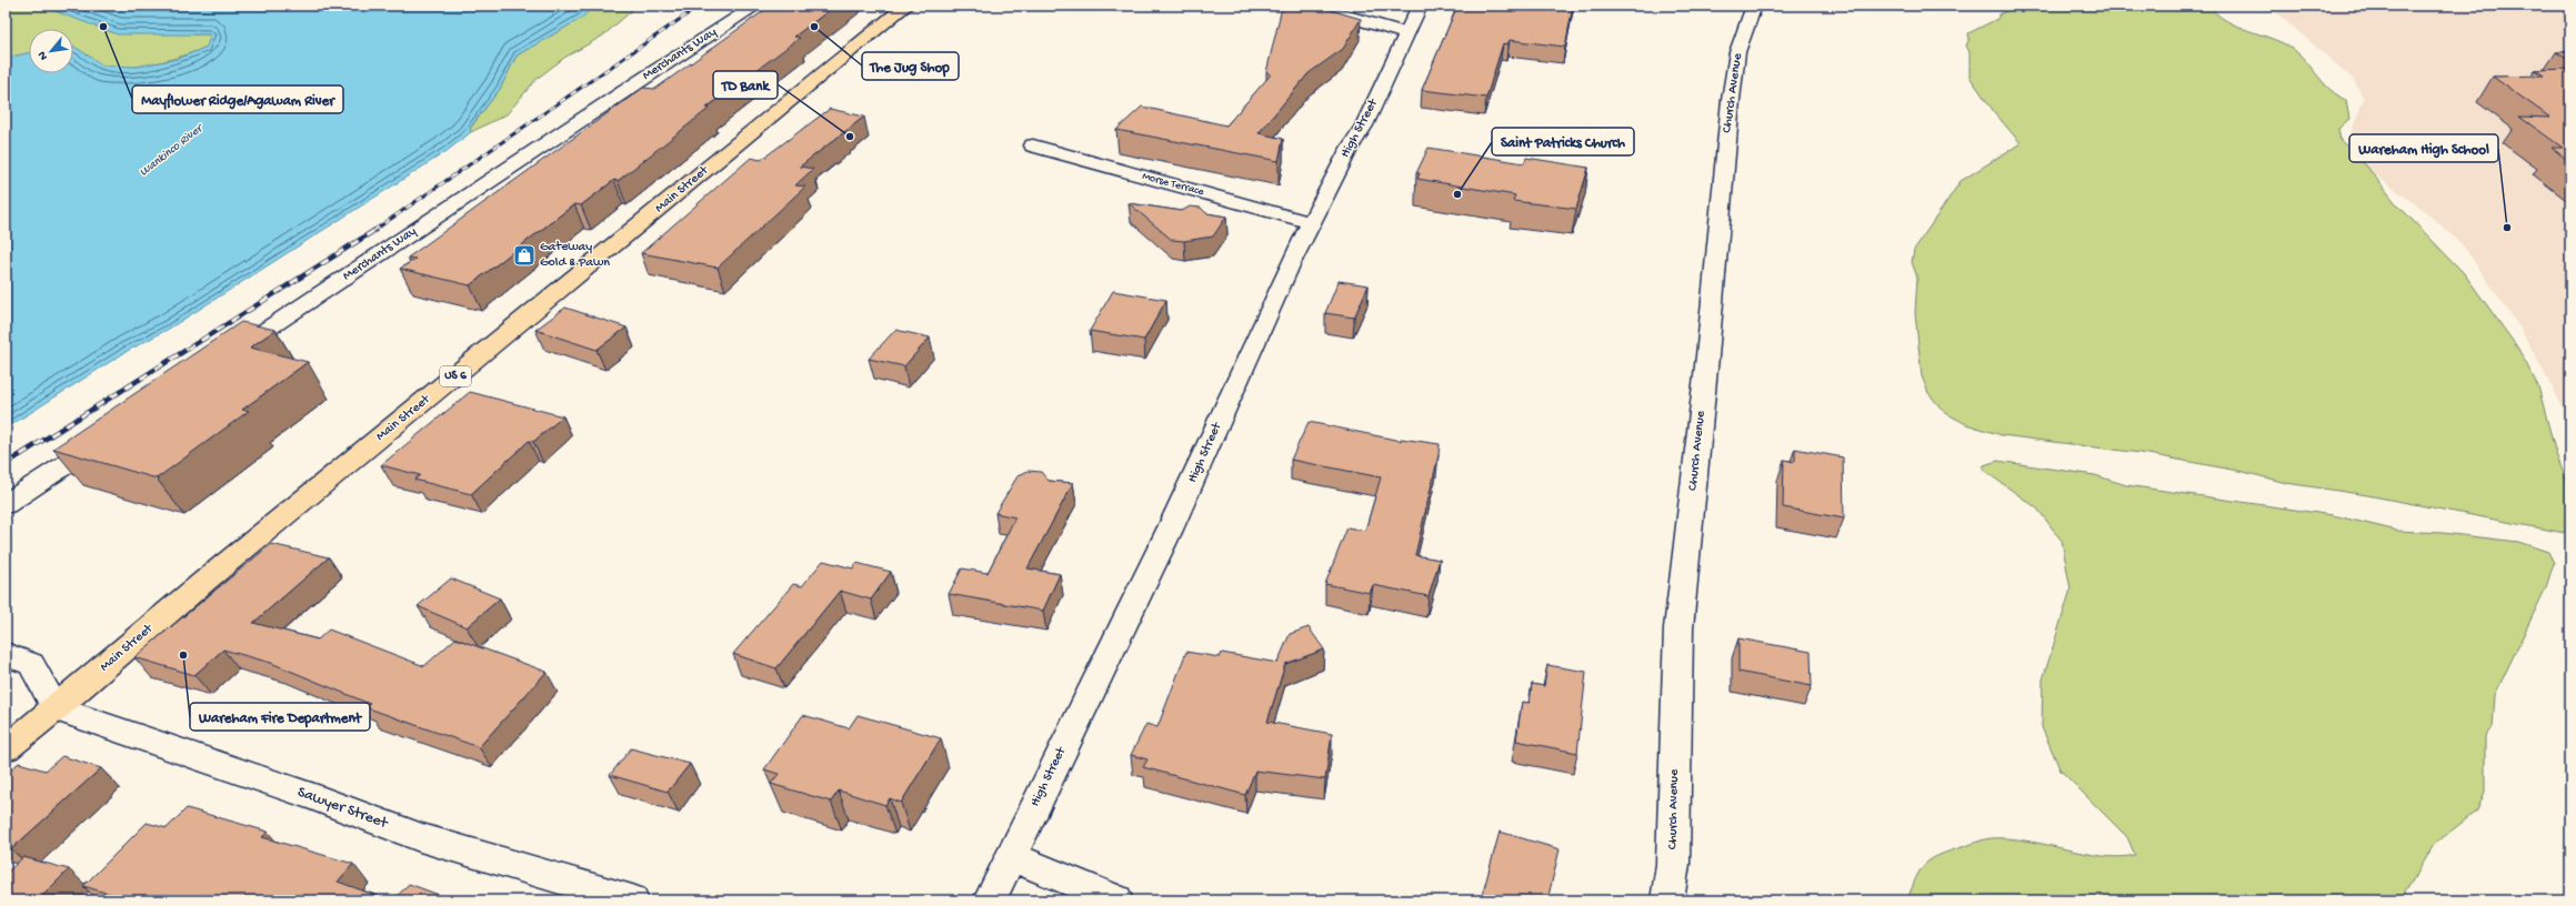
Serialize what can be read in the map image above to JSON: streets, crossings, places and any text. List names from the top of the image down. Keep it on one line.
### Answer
{"streets":{"main road":["Main Street","US 6"],"street":["Merchants Way","Church Avenue","High Street","Morse Terrace","Sawyer Street"]},"crossings":[["High Street","Morse Terrace"],["Main Street","Sawyer Street"]],"water":["Wankinco River"],"places":{"other":["Mayflower Ridge/Agawam River","The Jug Shop","TD Bank","Saint Patricks Church","Wareham High School","Wareham Fire Department"],"shop":["Gateway Gold & Pawn"]},"north":"bottom left"}
